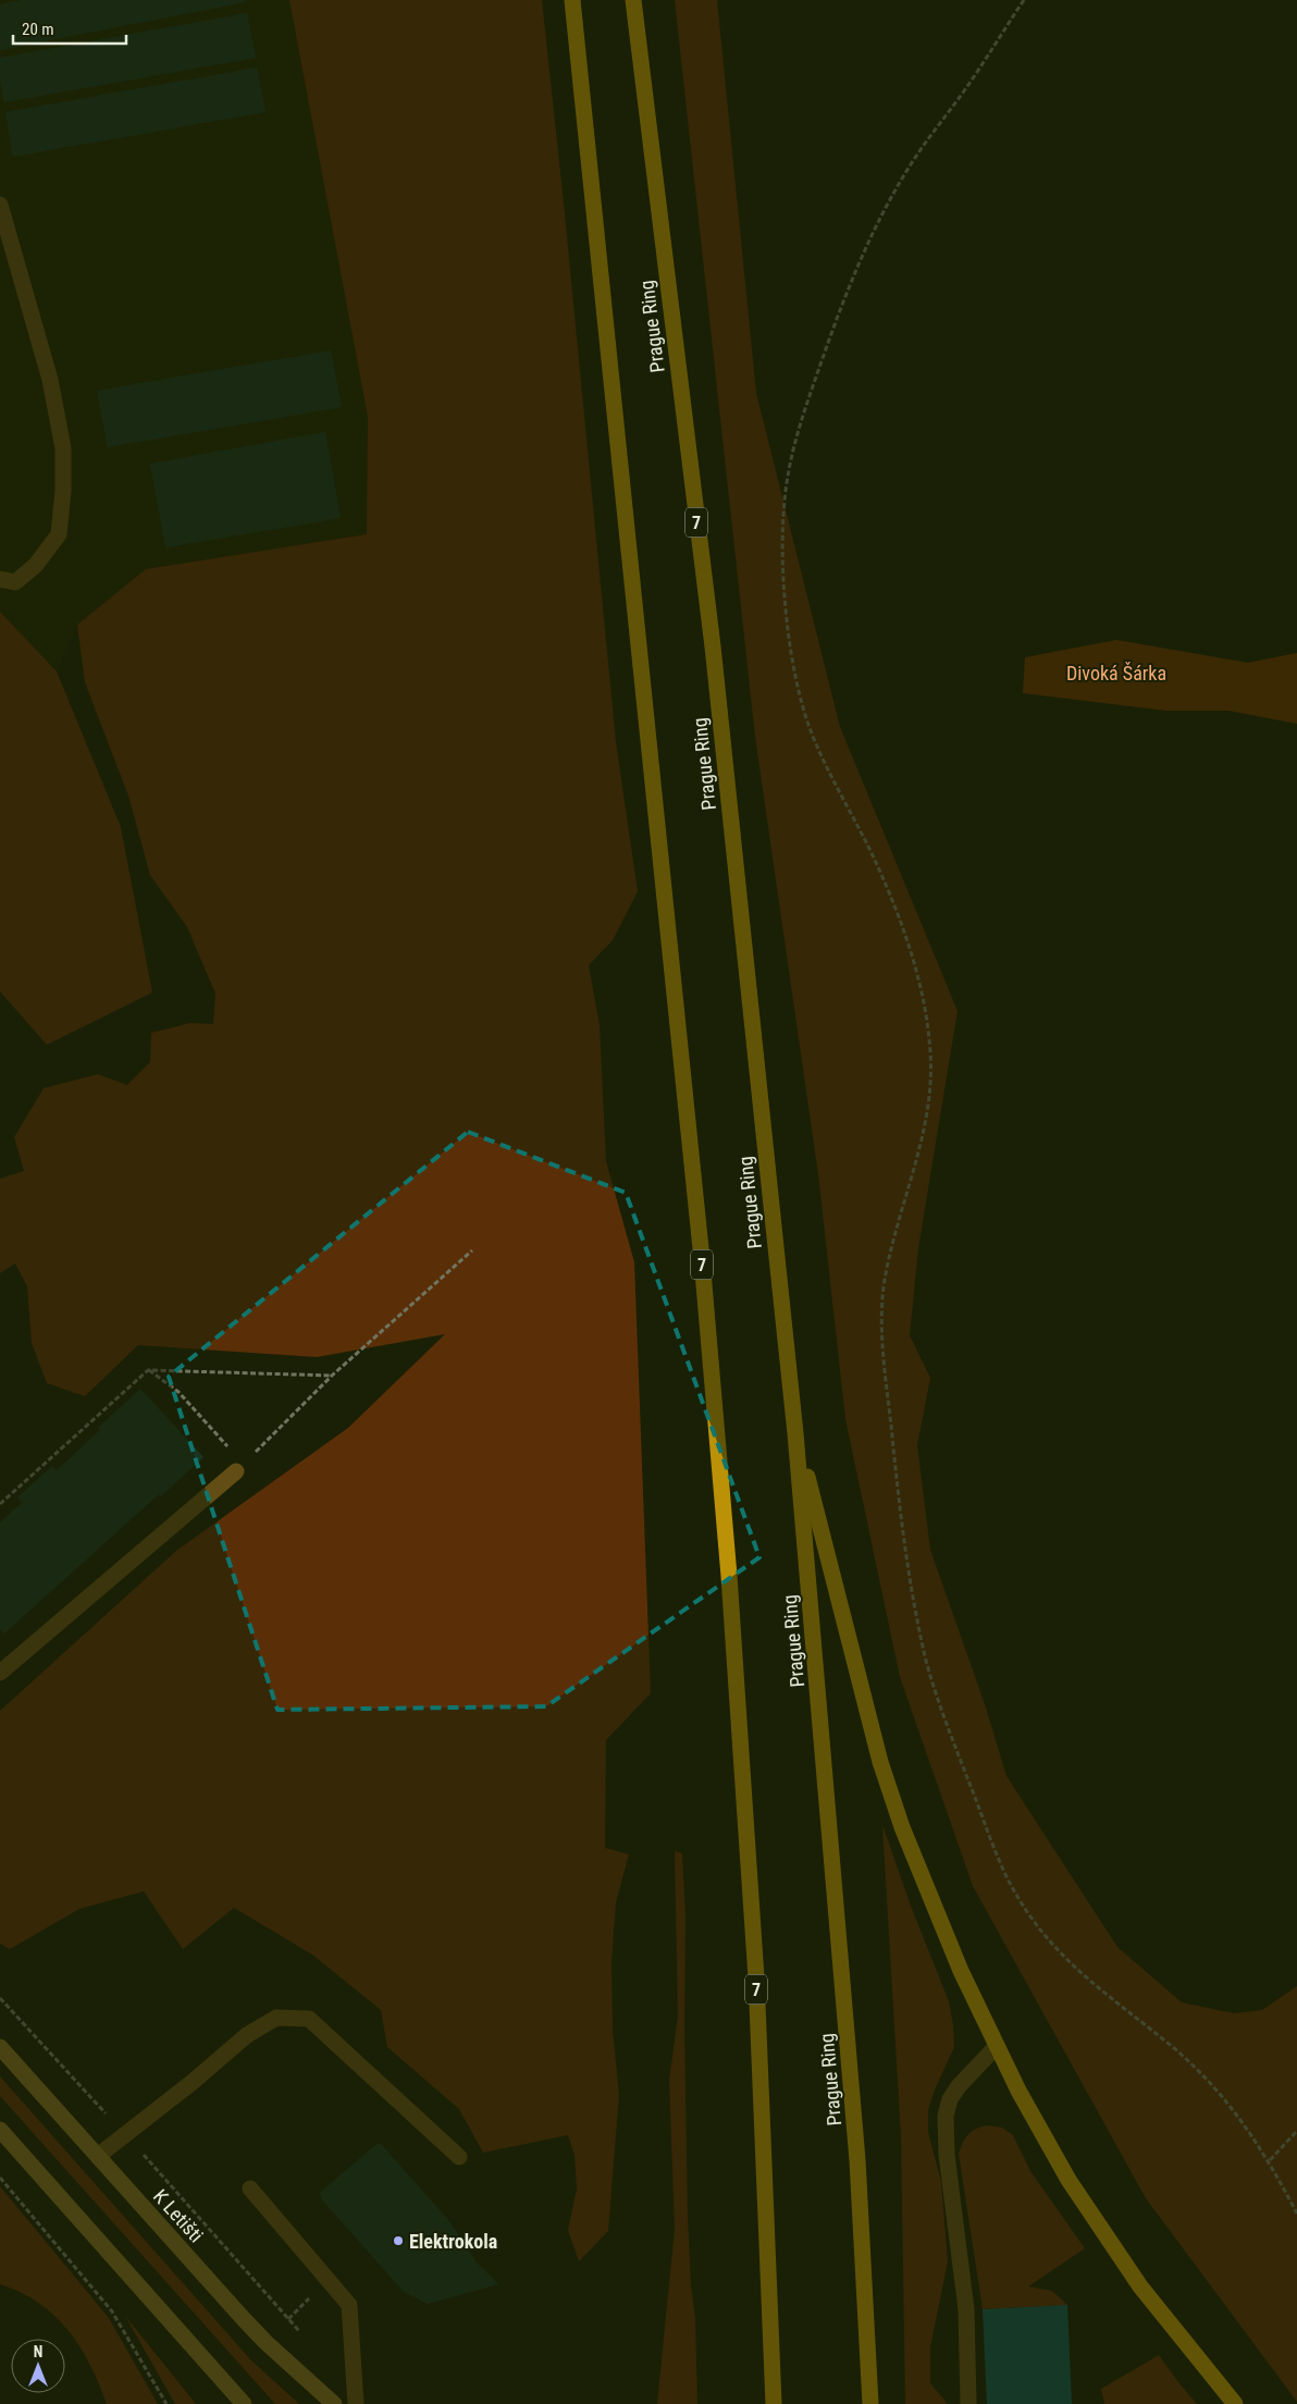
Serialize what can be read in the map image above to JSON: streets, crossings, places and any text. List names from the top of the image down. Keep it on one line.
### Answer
{"streets":{"highway":["Prague Ring","7"],"main road":["K Letišti"]},"crossings":[["Prague Ring","7"]],"parks":["Divoká Šárka"],"places":["Elektrokola"],"scale_bar":"20 m","north":"top"}
